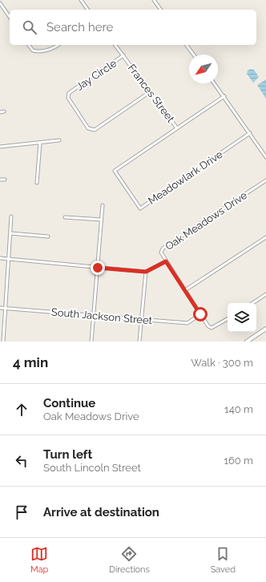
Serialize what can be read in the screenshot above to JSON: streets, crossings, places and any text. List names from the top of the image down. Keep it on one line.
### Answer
{"streets":{"street":["Jay Circle","Frances Street","Meadowlark Drive","Oak Meadows Drive","South Jackson Street"]},"crossings":[["Jay Circle","Frances Street"],["Frances Street","Meadowlark Drive"],["Oak Meadows Drive","South Jackson Street"]],"north":"bottom left","page":{"search":"Search here","heading":["4 min","Walk · 300 m"],"list":[["Continue","Oak Meadows Drive","140 m"],["Turn left","South Lincoln Street","160 m"],"Arrive at destination"],"nav":["Map","Directions","Saved"]}}
